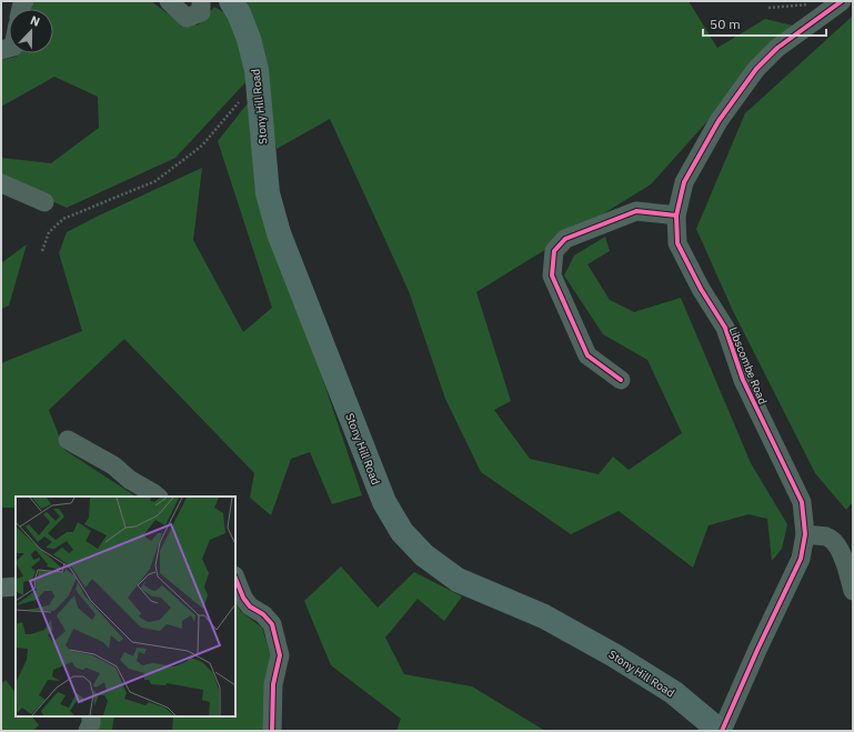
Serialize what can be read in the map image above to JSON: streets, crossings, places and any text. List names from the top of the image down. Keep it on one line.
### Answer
{"streets":{"main road":["Stony Hill Road"],"street":["Libscombe Road"]},"crossings":[["Stony Hill Road","Libscombe Road"]],"scale_bar":"50 m","north":"top"}
